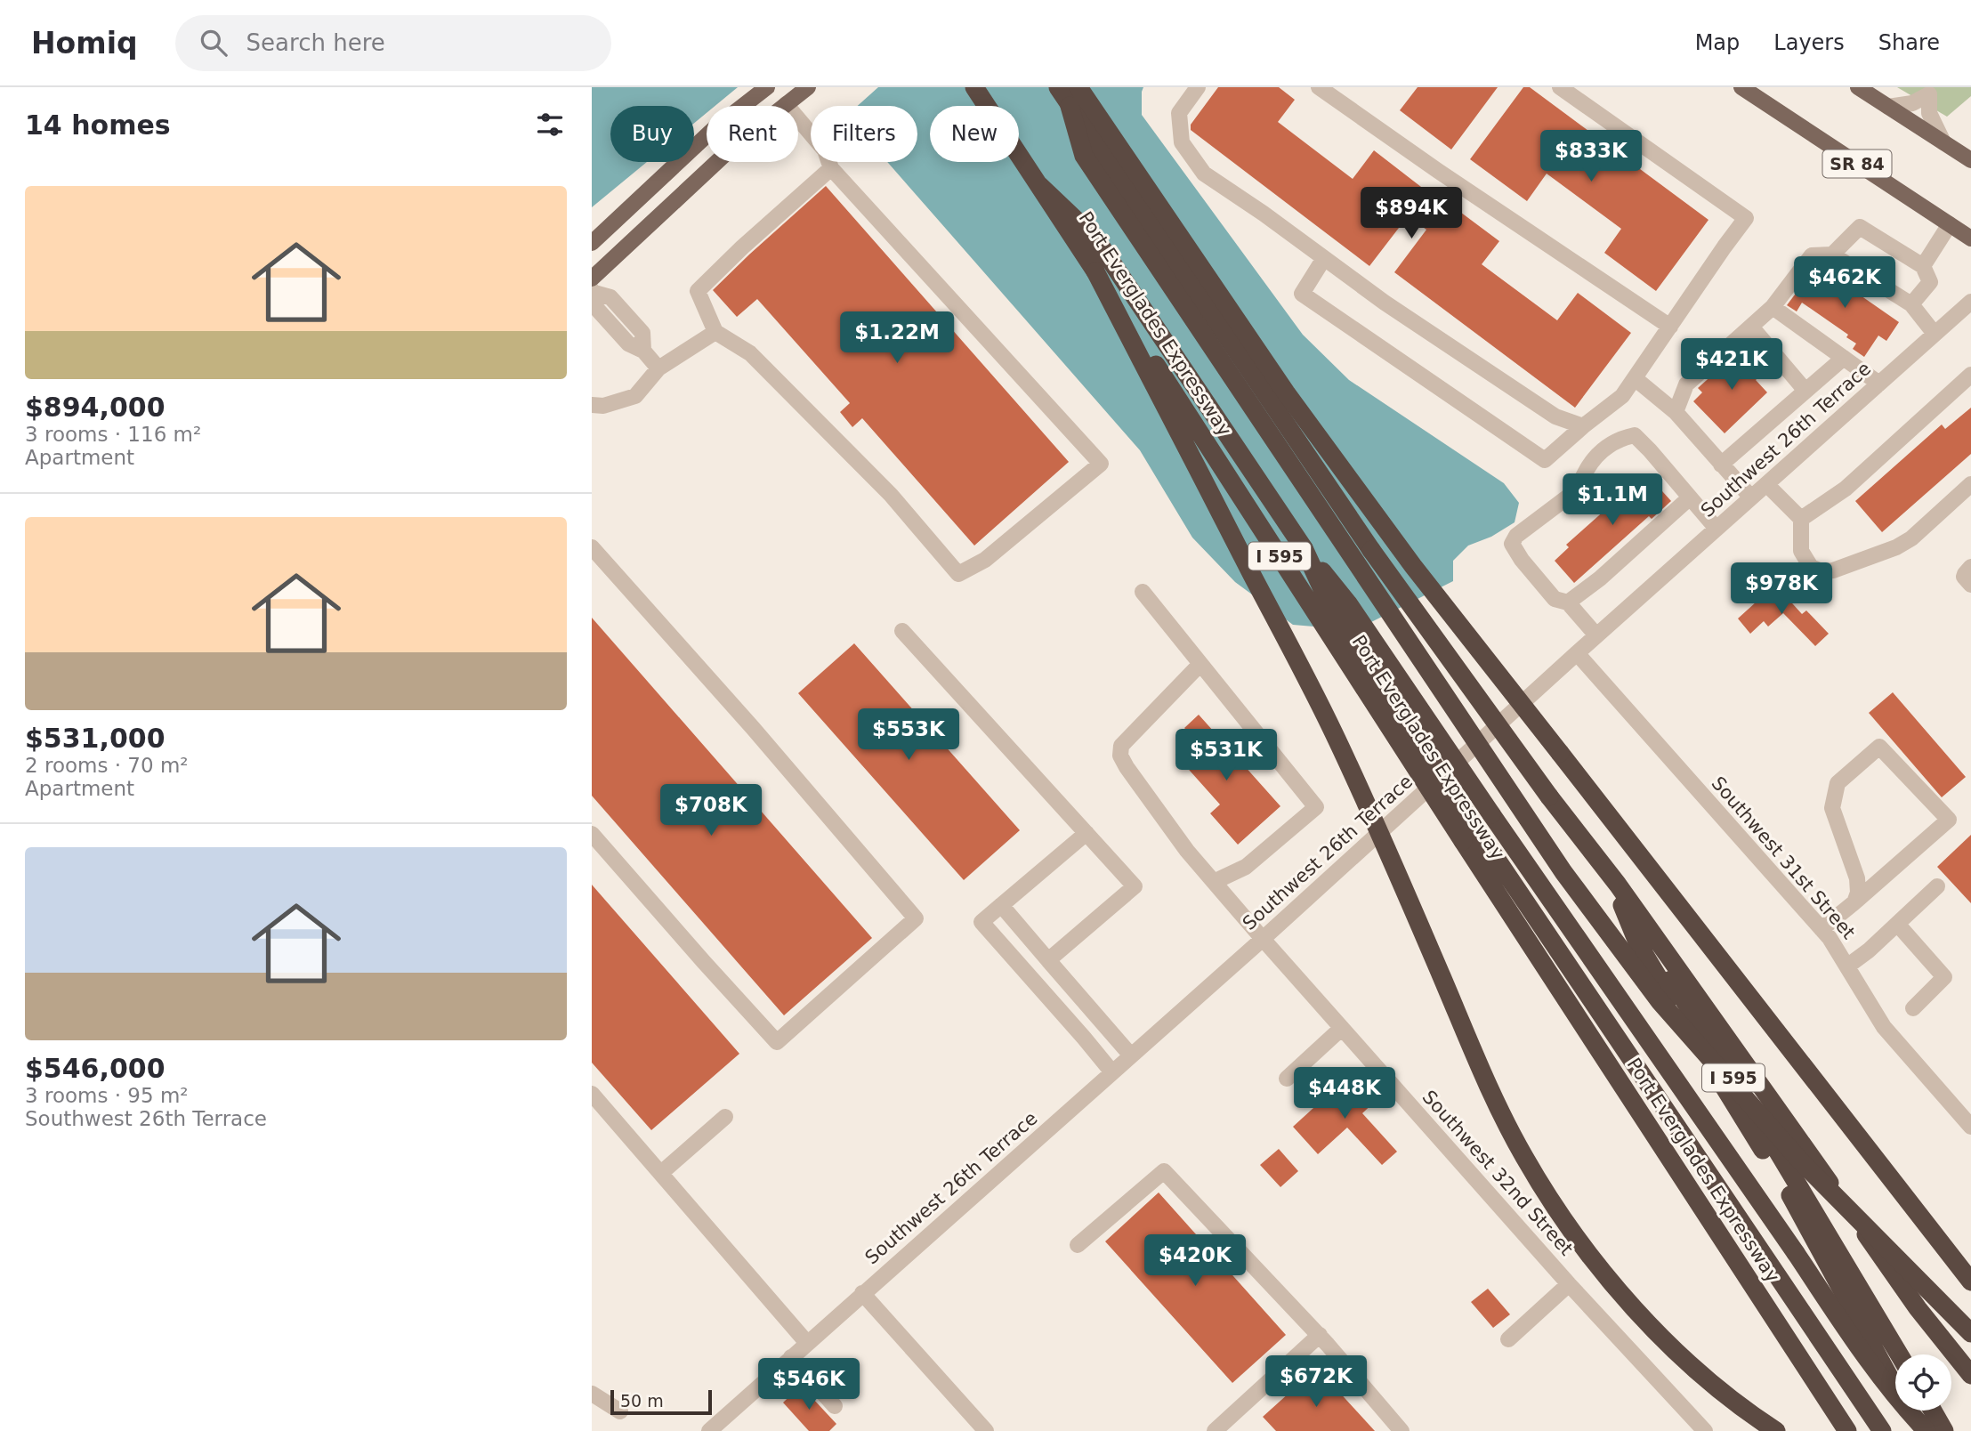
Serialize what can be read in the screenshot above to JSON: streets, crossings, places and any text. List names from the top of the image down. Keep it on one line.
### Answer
{"streets":{"highway":["Port Everglades Expressway","I 595"],"main road":["SR 84"],"street":["Southwest 26th Terrace","Southwest 31st Street","Southwest 32nd Street"]},"crossings":[["Southwest 26th Terrace","Southwest 31st Street"],["Southwest 26th Terrace","Southwest 32nd Street"]],"scale_bar":"50 m","page":{"header":"Homiq","search":"Search here","nav":["Map","Layers","Share"],"heading":"14 homes","chip":["Buy","Rent","Filters","New"],"price":["$833K","$894K","$462K","$1.22M","$421K","$1.1M","$978K","$553K","$531K","$708K","$448K","$420K","$672K","$546K"],"list":[{"name":"$894,000","note":"3 rooms · 116 m² · Apartment"},{"name":"$531,000","note":"2 rooms · 70 m² · Apartment"},{"name":"$546,000","note":"3 rooms · 95 m² · Southwest 26th Terrace"}],"scale":"50 m"}}
